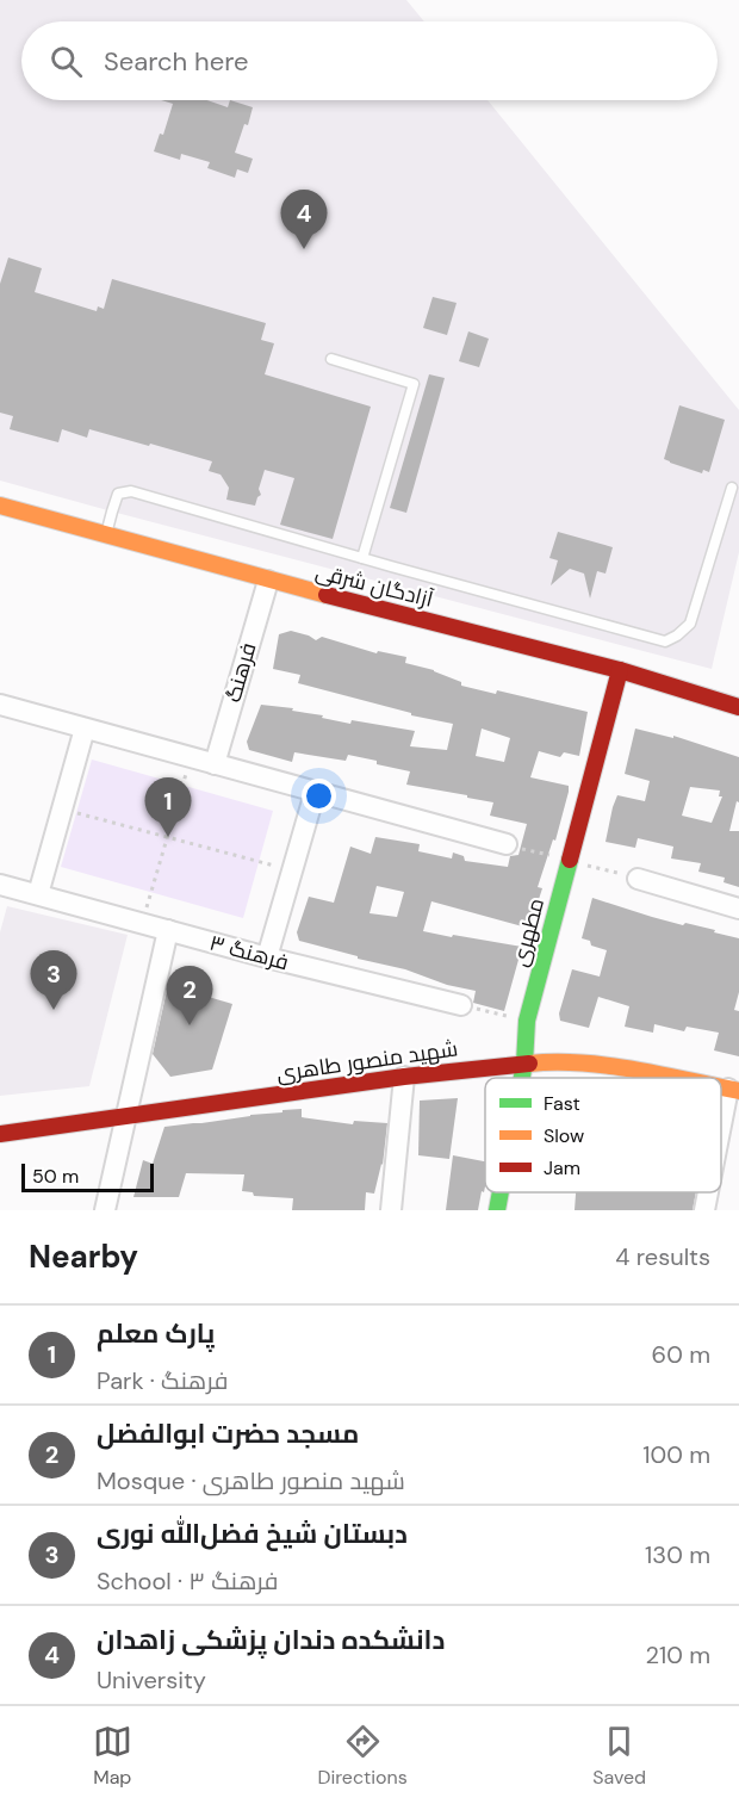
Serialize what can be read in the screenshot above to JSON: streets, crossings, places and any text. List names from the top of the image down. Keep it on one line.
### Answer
{"streets":{"street":["آزادگان شرقی","فرهنگ","مطهری","فرهنگ ۳","شهید منصور طاهری"]},"crossings":[["آزادگان شرقی","فرهنگ"],["آزادگان شرقی","مطهری"],["مطهری","شهید منصور طاهری"]],"legend":["Fast","Slow","Jam"],"scale_bar":"50 m","page":{"search":"Search here","pins":["4","1","3","2"],"scale":"50 m","heading":["Nearby","4 results"],"list":[{"mark":"1","name":"پارک معلم","note":"Park · فرهنگ","value":"60 m"},{"mark":"2","name":"مسجد حضرت ابوالفضل","note":"Mosque · شهید منصور طاهری","value":"100 m"},{"mark":"3","name":"دبستان شیخ فضل‌الله نوری","note":"School · فرهنگ ۳","value":"130 m"},{"mark":"4","name":"دانشکده دندان پزشکی زاهدان","note":"University","value":"210 m"}],"nav":["Map","Directions","Saved"]}}
